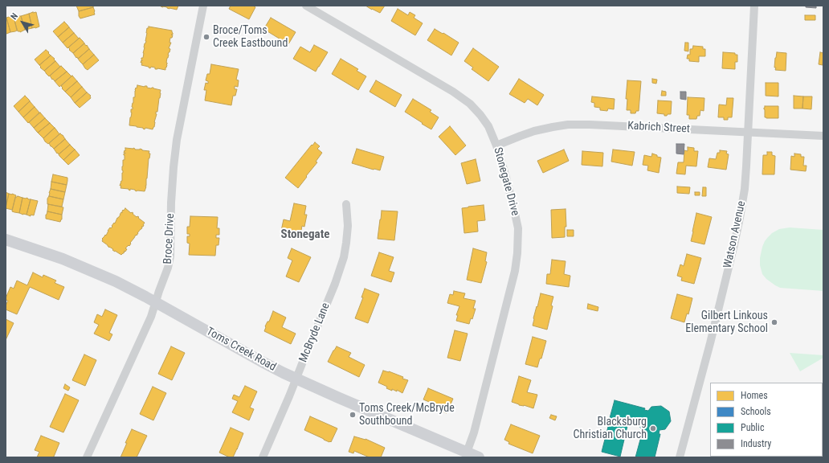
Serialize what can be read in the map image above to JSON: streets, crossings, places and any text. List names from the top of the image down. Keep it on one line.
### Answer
{"streets":{"main road":["Toms Creek Road"],"street":["Kabrich Street","Stonegate Drive","Watson Avenue","Broce Drive","McBryde Lane"]},"crossings":[["Kabrich Street","Stonegate Drive"],["Kabrich Street","Watson Avenue"],["Stonegate Drive","Toms Creek Road"],["Broce Drive","Toms Creek Road"],["McBryde Lane","Toms Creek Road"]],"districts":["Stonegate"],"places":["Broce/Toms Creek Eastbound","Gilbert Linkous Elementary School","Toms Creek/McBryde Southbound","Blacksburg Christian Church"],"legend":["Homes","Schools","Public","Industry"],"north":"top left"}
